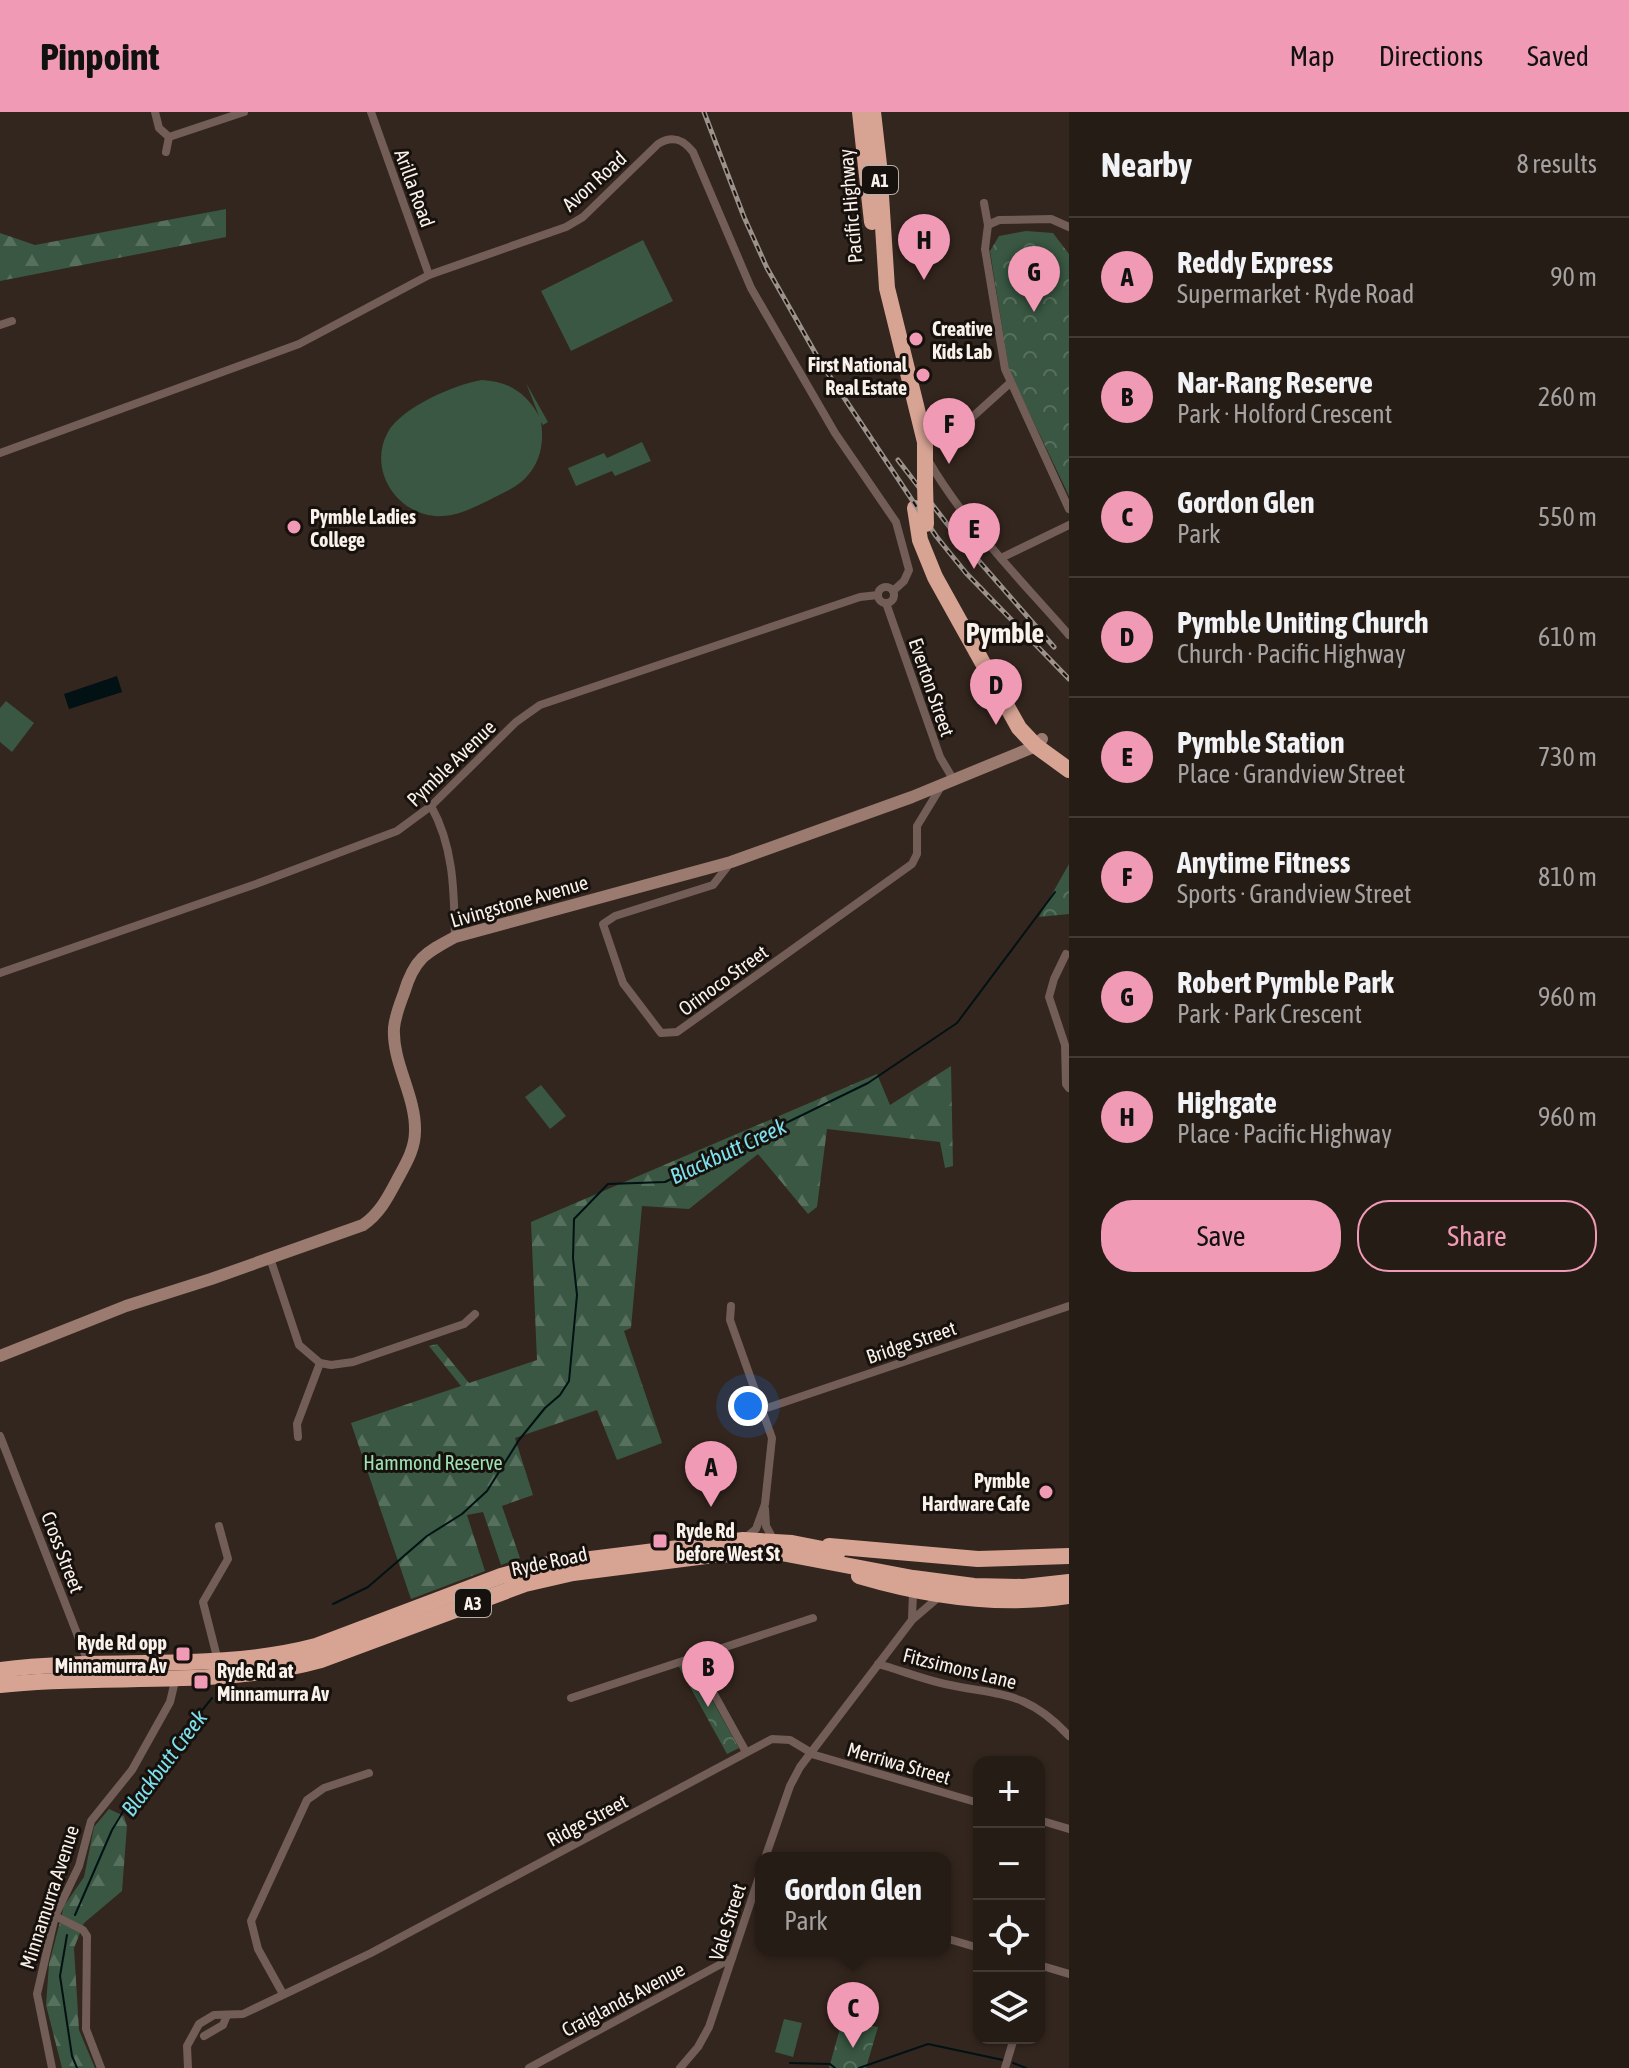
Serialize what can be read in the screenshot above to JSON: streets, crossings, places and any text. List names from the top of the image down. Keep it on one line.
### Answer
{"streets":{"highway":["A1","Pacific Highway","Ryde Road","A3"],"street":["Avon Road","Arilla Road","Everton Street","Pymble Avenue","Livingstone Avenue","Orinoco Street","Bridge Street","Cross Street","Fitzsimons Lane","Merriwa Street","Ridge Street","Minnamurra Avenue","Vale Street","Craiglands Avenue"]},"crossings":[["Avon Road","Arilla Road"],["Avon Road","Everton Street"],["Avon Road","Pymble Avenue"],["Pacific Highway","Livingstone Avenue"],["Everton Street","Pymble Avenue"],["Everton Street","Livingstone Avenue"],["Everton Street","Orinoco Street"],["Livingstone Avenue","Orinoco Street"],["Cross Street","Ryde Road"],["Ryde Road","Minnamurra Avenue"],["Merriwa Street","Ridge Street"],["Vale Street","Craiglands Avenue"]],"districts":["Pymble"],"water":["Blackbutt Creek"],"parks":["Hammond Reserve"],"places":{"other":["Creative Kids Lab","First National Real Estate","Pymble Ladies College","Pymble Hardware Cafe"],"transit":["Ryde Rd before West St","Ryde Rd opp Minnamurra Av","Ryde Rd at Minnamurra Av"]},"page":{"header":"Pinpoint","nav":["Map","Directions","Saved"],"heading":["Nearby","8 results"],"pins":["H","G","F","E","D","A","B","C"],"list":[{"mark":"A","name":"Reddy Express","note":"Supermarket · Ryde Road","value":"90 m"},{"mark":"B","name":"Nar-Rang Reserve","note":"Park · Holford Crescent","value":"260 m"},{"mark":"C","name":"Gordon Glen","note":"Park","value":"550 m"},{"mark":"D","name":"Pymble Uniting Church","note":"Church · Pacific Highway","value":"610 m"},{"mark":"E","name":"Pymble Station","note":"Place · Grandview Street","value":"730 m"},{"mark":"F","name":"Anytime Fitness","note":"Sports · Grandview Street","value":"810 m"},{"mark":"G","name":"Robert Pymble Park","note":"Park · Park Crescent","value":"960 m"},{"mark":"H","name":"Highgate","note":"Place · Pacific Highway","value":"960 m"}],"buttons":["Save","Share"],"map_buttons":["+","−"],"popup":["Gordon Glen","Park"]}}
